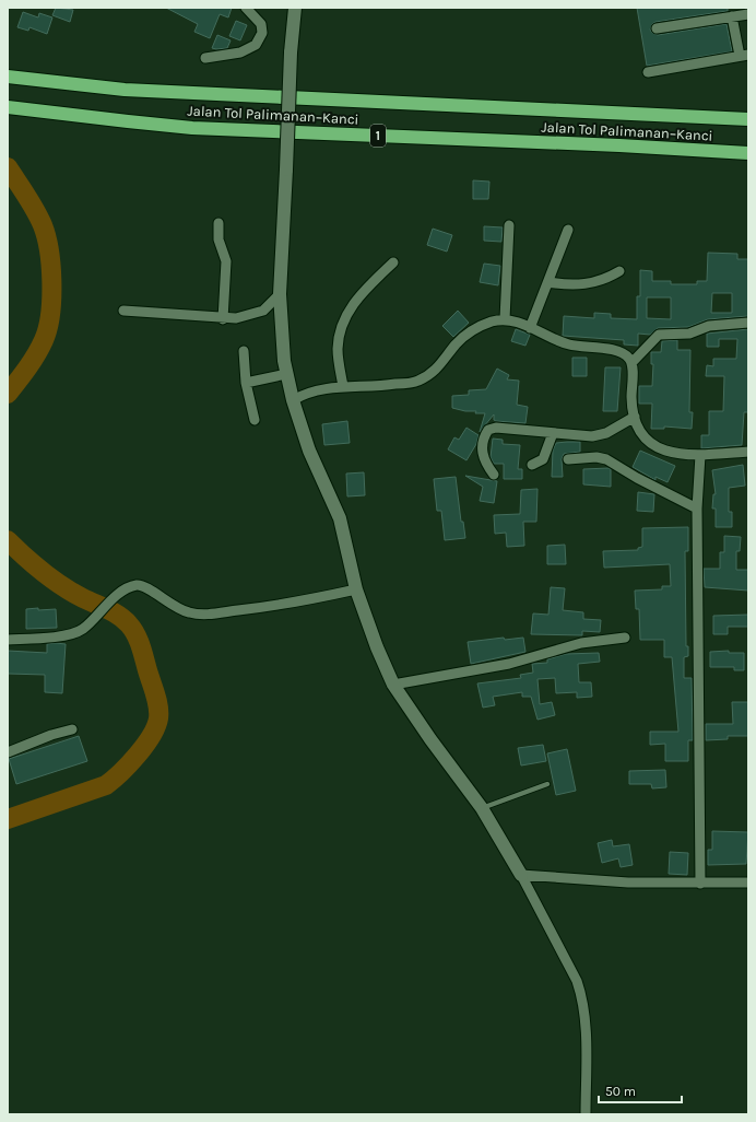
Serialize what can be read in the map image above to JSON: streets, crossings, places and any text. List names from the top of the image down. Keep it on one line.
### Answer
{"streets":{"highway":["Jalan Tol Palimanan–Kanci","1"]},"scale_bar":"50 m"}
